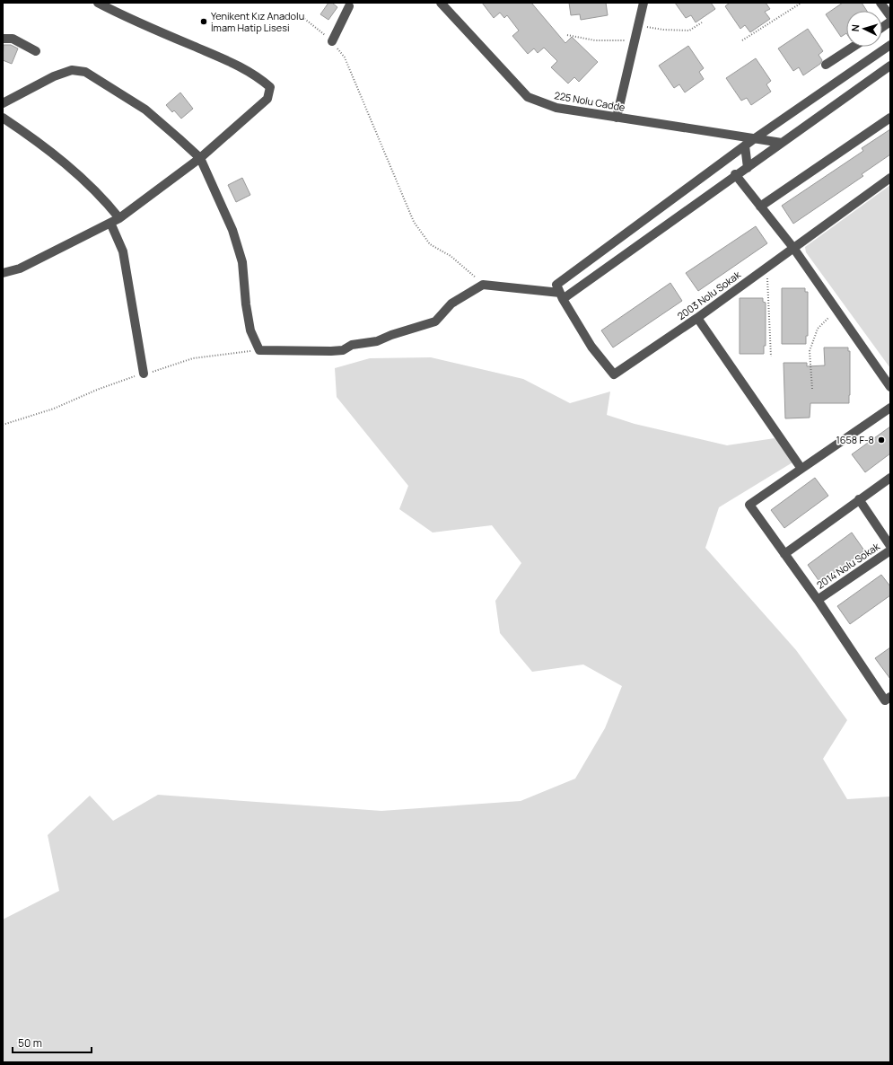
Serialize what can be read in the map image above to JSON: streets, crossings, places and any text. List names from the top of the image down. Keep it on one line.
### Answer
{"streets":{"street":["225 Nolu Cadde","2003 Nolu Sokak","2014 Nolu Sokak"]},"places":["Yenikent Kız Anadolu İmam Hatip Lisesi","1658 F-8"],"scale_bar":"50 m","north":"left"}
